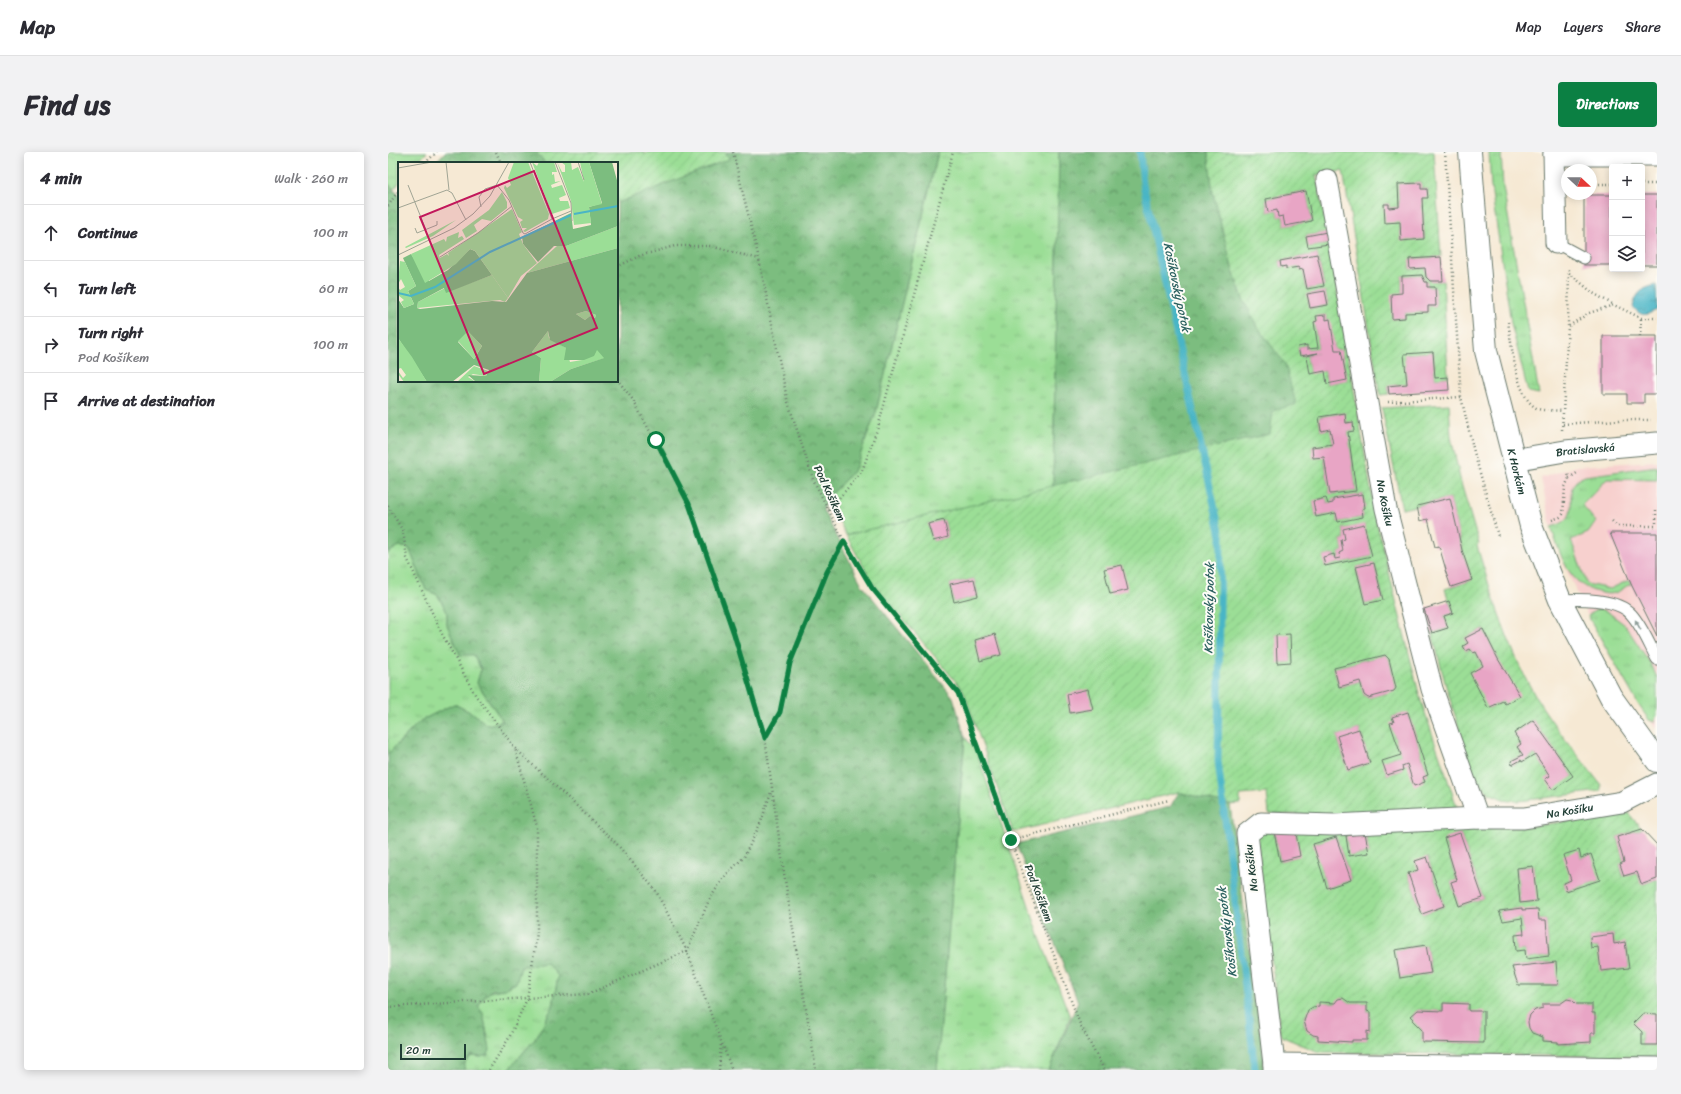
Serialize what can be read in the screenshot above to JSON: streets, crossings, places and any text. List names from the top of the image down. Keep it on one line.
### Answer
{"streets":{"main road":["K Horkám"],"street":["Bratislavská","Na Košíku"],"path":["Pod Košíkem"]},"crossings":[["Bratislavská","K Horkám"]],"water":["Košíkovský potok"],"scale_bar":"20 m","north":"right","page":{"header":"Map","nav":["Map","Layers","Share"],"title":"Find us","buttons":"Directions","heading":["4 min","Walk · 260 m"],"map_buttons":["+","−"],"list":[["Continue","100 m"],["Turn left","60 m"],["Turn right","Pod Košíkem","100 m"],"Arrive at destination"],"scale":"20 m"}}
